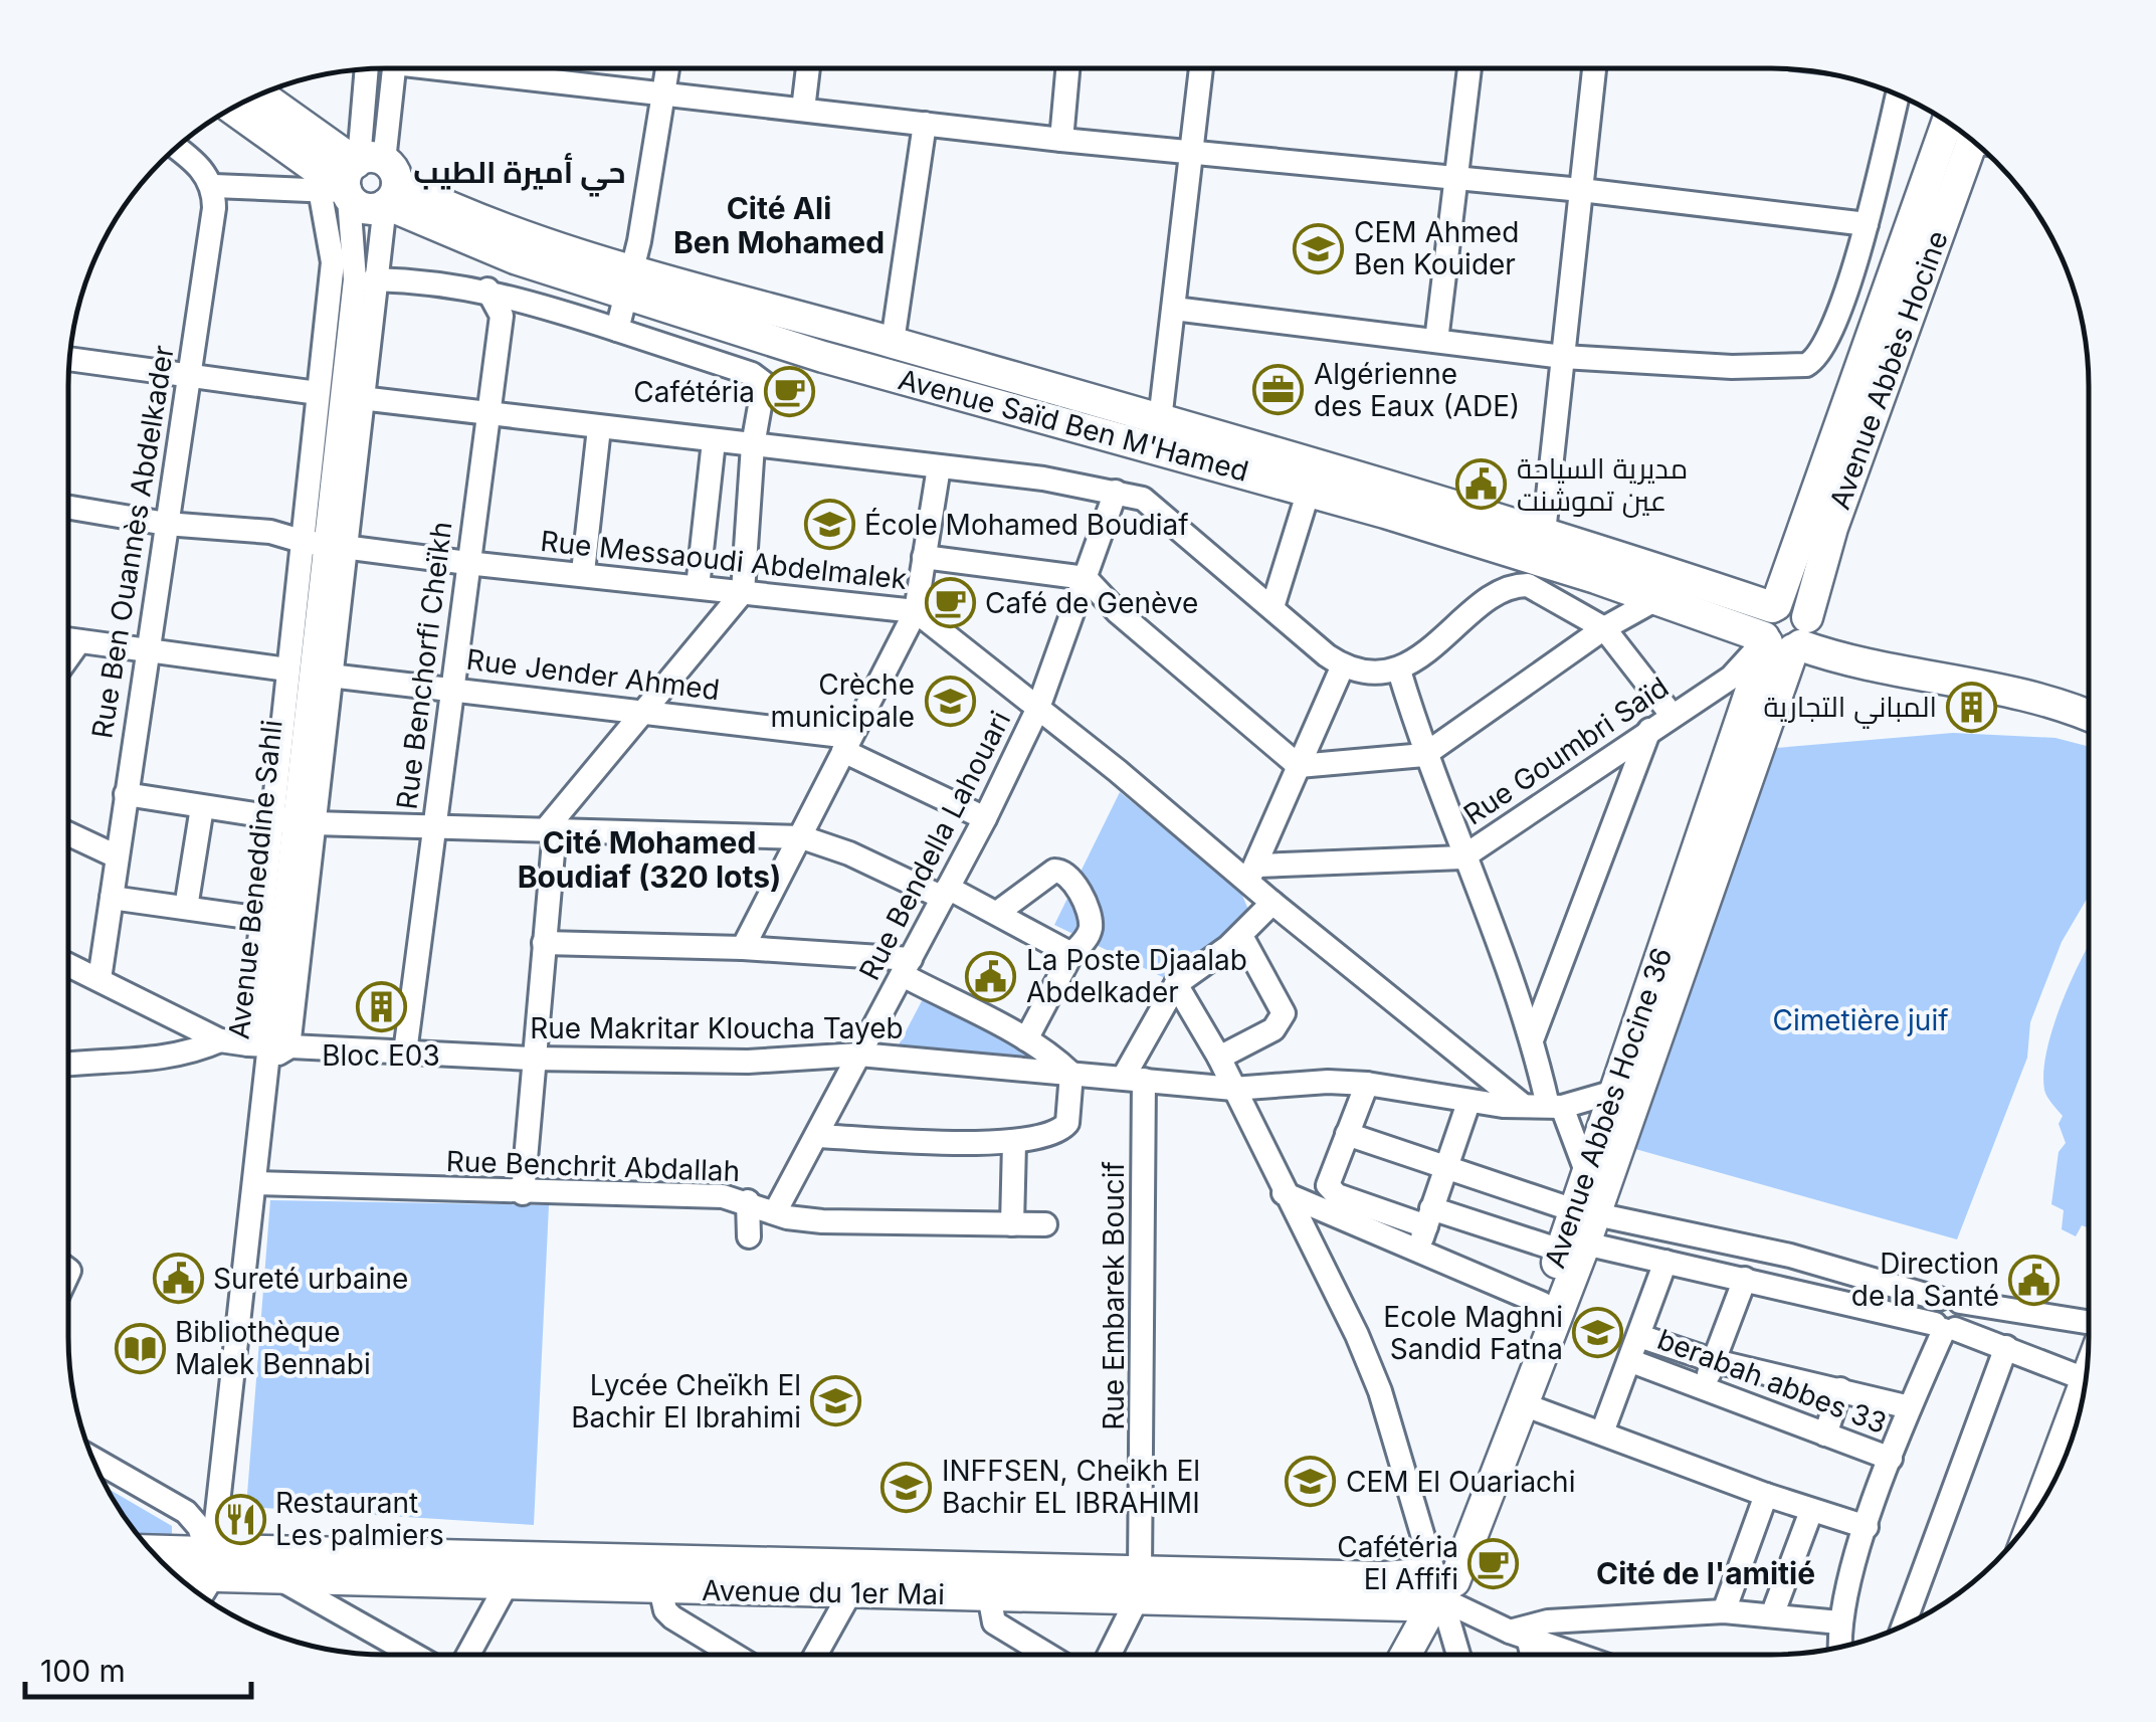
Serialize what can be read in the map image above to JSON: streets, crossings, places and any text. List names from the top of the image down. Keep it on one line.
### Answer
{"streets":{"main road":["Avenue Abbès Hocine","Avenue Saïd Ben M'Hamed","Avenue Abbès Hocine 36","Avenue du 1er Mai"],"street":["Rue Ben Ouannès Abdelkader","Rue Messaoudi Abdelmalek","Rue Benchorfi Cheïkh","Rue Jender Ahmed","Rue Goumbri Saïd","Rue Bendella Lahouari","Avenue Beneddine Sahli","Rue Makritar Kloucha Tayeb","Rue Benchrit Abdallah","Rue Embarek Boucif","berabah abbes 33"]},"crossings":[["Avenue Abbès Hocine","Avenue Saïd Ben M'Hamed"],["Avenue Abbès Hocine","Rue Goumbri Saïd"],["Avenue Abbès Hocine","Avenue Abbès Hocine 36"],["Avenue Saïd Ben M'Hamed","Rue Goumbri Saïd"],["Avenue Saïd Ben M'Hamed","Avenue Beneddine Sahli"],["Avenue Saïd Ben M'Hamed","Avenue Abbès Hocine 36"],["Rue Ben Ouannès Abdelkader","Rue Messaoudi Abdelmalek"],["Rue Messaoudi Abdelmalek","Rue Benchorfi Cheïkh"],["Rue Messaoudi Abdelmalek","Rue Goumbri Saïd"],["Rue Messaoudi Abdelmalek","Rue Bendella Lahouari"],["Rue Messaoudi Abdelmalek","Avenue Beneddine Sahli"],["Rue Messaoudi Abdelmalek","Rue Makritar Kloucha Tayeb"],["Rue Benchorfi Cheïkh","Rue Jender Ahmed"],["Rue Benchorfi Cheïkh","Rue Makritar Kloucha Tayeb"],["Rue Jender Ahmed","Rue Bendella Lahouari"],["Rue Jender Ahmed","Avenue Beneddine Sahli"],["Rue Goumbri Saïd","Avenue Abbès Hocine 36"],["Rue Bendella Lahouari","Rue Makritar Kloucha Tayeb"],["Rue Bendella Lahouari","Rue Benchrit Abdallah"],["Avenue Beneddine Sahli","Rue Makritar Kloucha Tayeb"],["Rue Makritar Kloucha Tayeb","Rue Embarek Boucif"],["Avenue Abbès Hocine 36","Avenue du 1er Mai"],["Rue Embarek Boucif","Avenue du 1er Mai"]],"districts":["حي أميرة الطيب","Cité Ali Ben Mohamed","Cité Mohamed Boudiaf (320 lots)","Cité de l'amitié"],"parks":["Cimetière juif"],"places":{"school or university":["CEM Ahmed Ben Kouider","École Mohamed Boudiaf","Crèche municipale","Ecole Maghni Sandid Fatna","Lycée Cheïkh El Bachir El Ibrahimi","CEM El Ouariachi","INFFSEN, Cheikh El Bachir EL IBRAHIMI"],"office":["Algérienne des Eaux (ADE)"],"cafe":["Cafétéria","Café de Genève","Cafétéria El Affifi"],"public building":["مديرية السياحة عين تموشنت","La Poste Djaalab Abdelkader","Sureté urbaine","Direction de la Santé"],"building":["المباني التجارية","Bloc E03"],"library":["Bibliothèque Malek Bennabi"],"restaurant":["Restaurant Les palmiers"]},"scale_bar":"100 m"}
